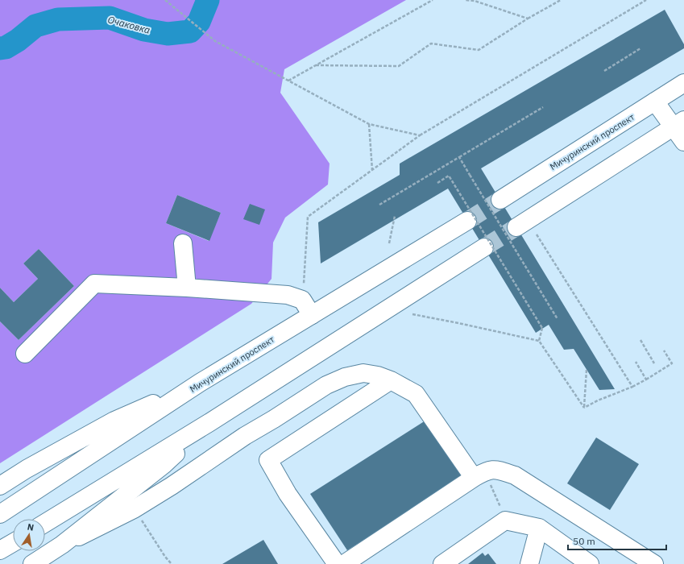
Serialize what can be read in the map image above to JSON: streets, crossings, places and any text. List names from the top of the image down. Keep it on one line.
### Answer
{"streets":{"main road":["Мичуринский проспект"]},"water":["Очаковка"],"scale_bar":"50 m","north":"top"}
